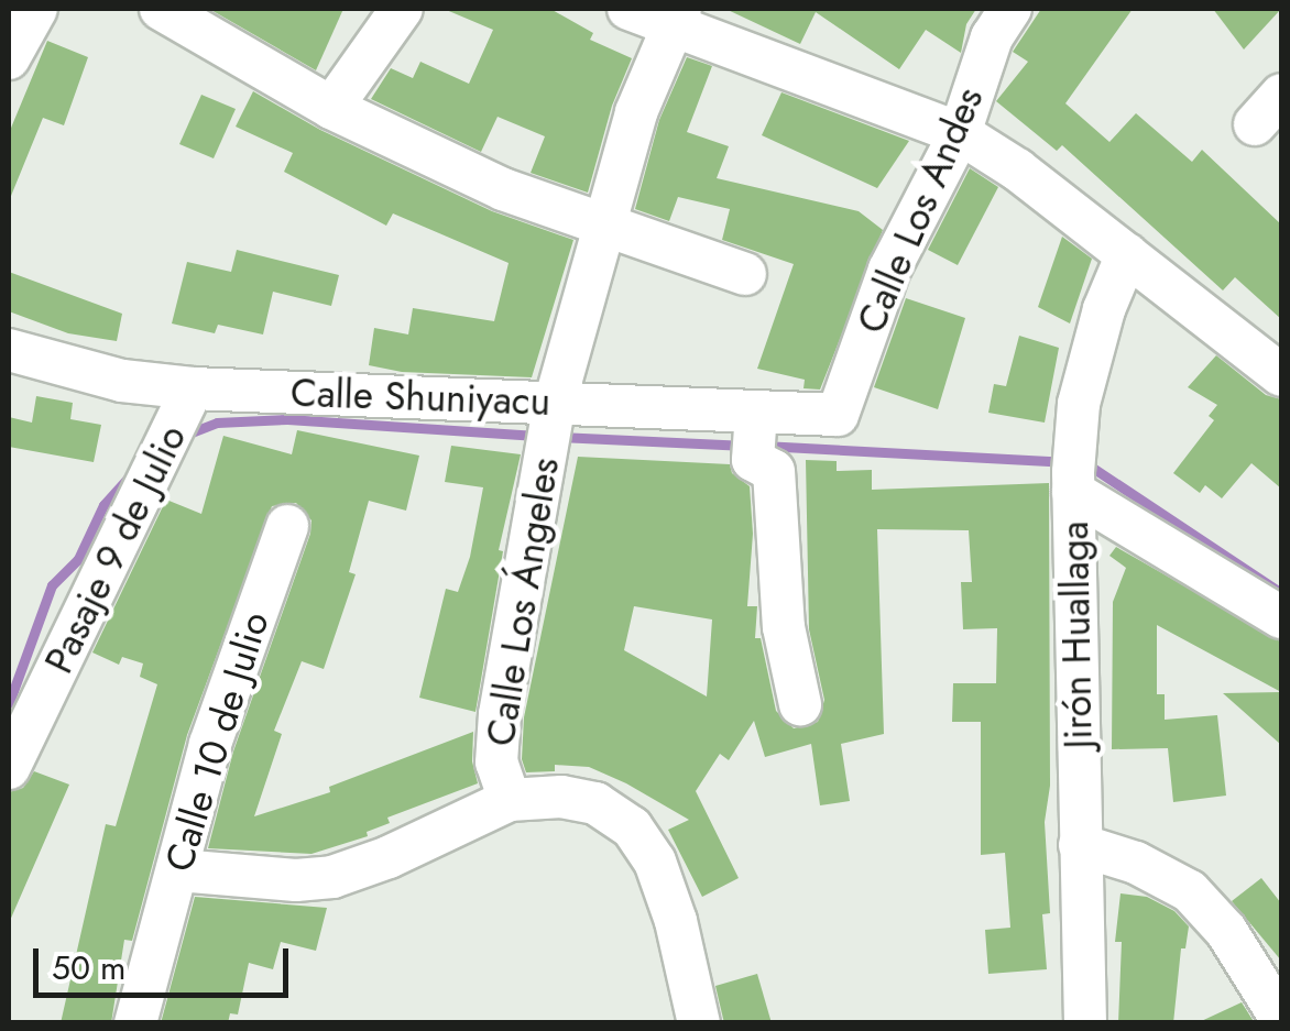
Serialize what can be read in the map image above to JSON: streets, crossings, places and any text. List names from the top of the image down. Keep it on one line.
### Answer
{"streets":{"street":["Calle Los Andes","Calle Shuniyacu","Pasaje 9 de Julio","Calle Los Ángeles","Jirón Huallaga","Calle 10 de Julio"]},"crossings":[["Calle Los Andes","Calle Shuniyacu"],["Calle Shuniyacu","Pasaje 9 de Julio"],["Calle Shuniyacu","Calle Los Ángeles"]],"scale_bar":"50 m"}
